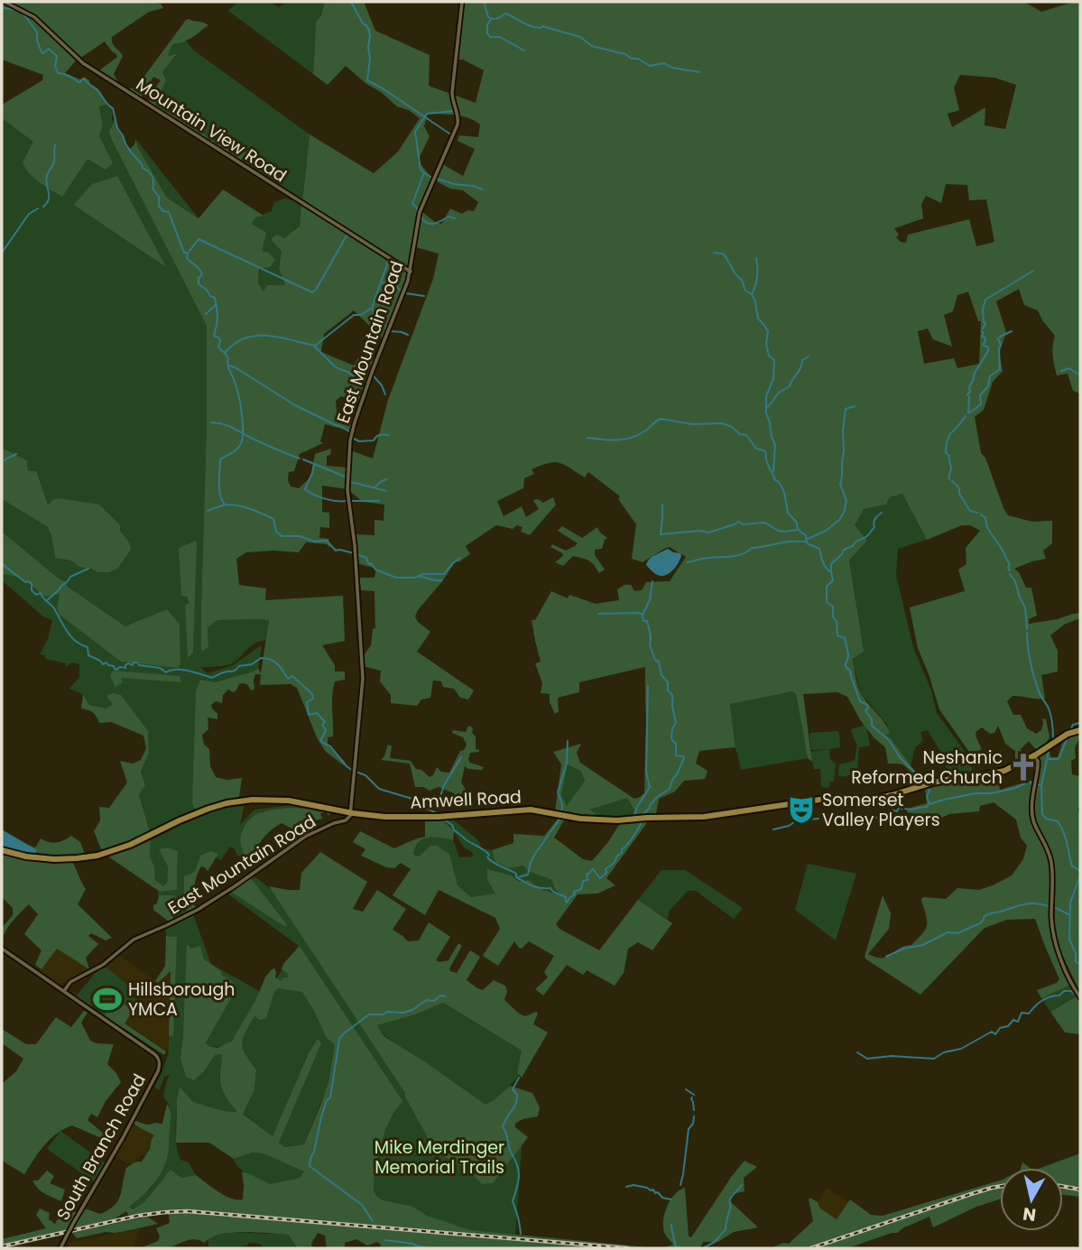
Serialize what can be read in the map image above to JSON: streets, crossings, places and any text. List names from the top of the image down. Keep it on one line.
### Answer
{"streets":{"main road":["Amwell Road"],"street":["Mountain View Road","East Mountain Road","South Branch Road"]},"crossings":[["Mountain View Road","East Mountain Road"],["East Mountain Road","Amwell Road"],["East Mountain Road","South Branch Road"]],"parks":["Mike Merdinger Memorial Trails"],"places":{"church":["Neshanic Reformed Church"],"theatre":["Somerset Valley Players"],"sports":["Hillsborough YMCA"]},"north":"bottom"}
